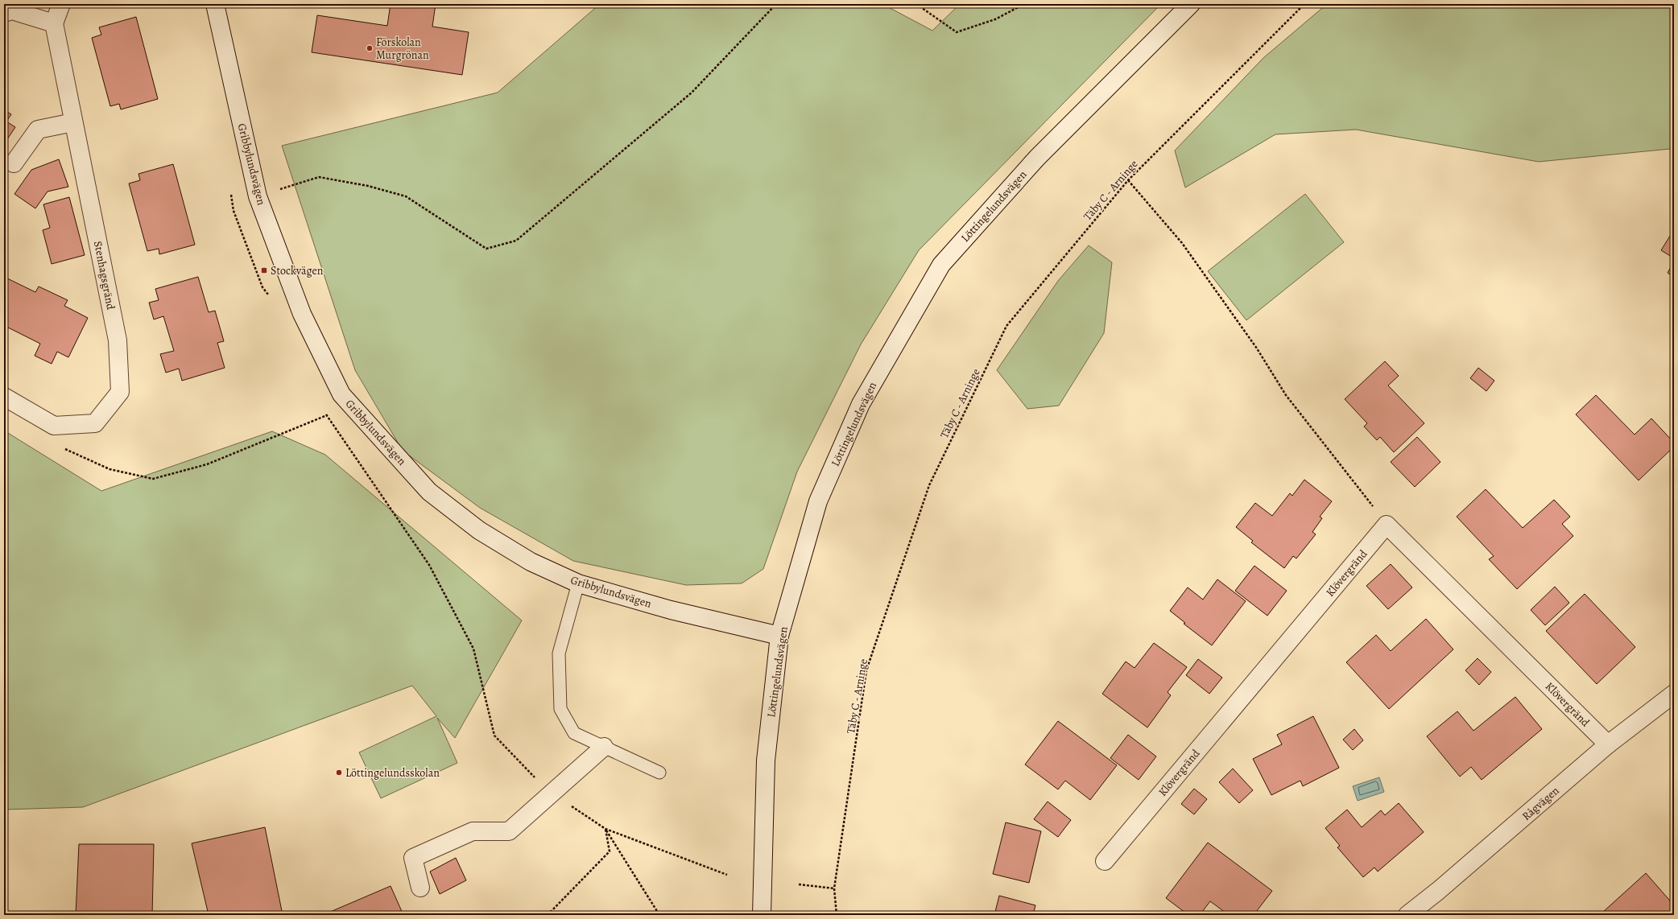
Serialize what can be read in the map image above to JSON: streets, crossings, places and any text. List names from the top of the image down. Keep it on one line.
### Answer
{"streets":{"street":["Gribbylundsvägen","Löttingelundsvägen","Stenhagsgränd","Klövergränd","Rågvägen"],"path":["Täby C - Arninge"]},"crossings":[["Gribbylundsvägen","Löttingelundsvägen"],["Klövergränd","Rågvägen"]],"places":{"other":["Förskolan Murgrönan","Löttingelundsskolan"],"transit":["Stockvägen"]}}
